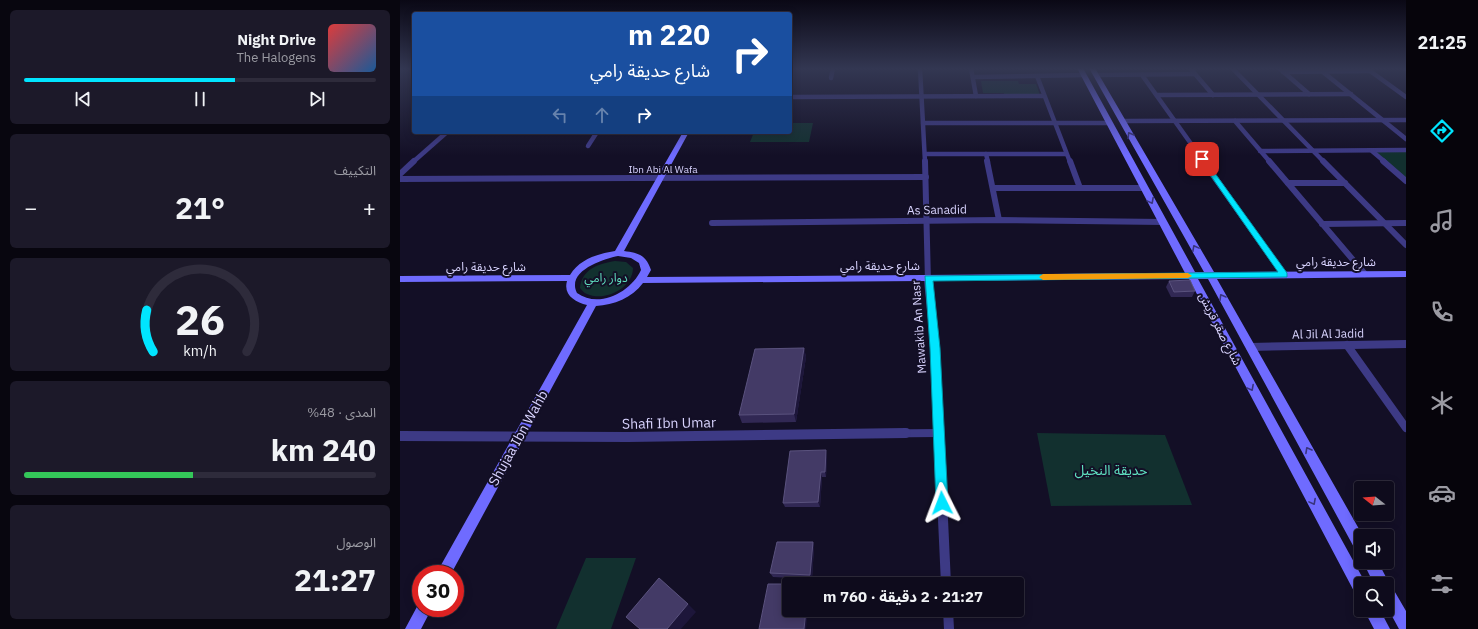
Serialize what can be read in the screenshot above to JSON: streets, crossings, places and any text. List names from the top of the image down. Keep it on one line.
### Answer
{"streets":{"street":["Ibn Abi Al Wafa","As Sanadid","شارع حديقة رامي","Mawakib An Nasr","شارع صقر قريش","Al Jil Al Jadid","Shafi Ibn Umar","Shujaa Ibn Wahb"]},"crossings":[["Ibn Abi Al Wafa","Mawakib An Nasr"],["As Sanadid","Mawakib An Nasr"],["As Sanadid","شارع صقر قريش"],["شارع حديقة رامي","Mawakib An Nasr"],["شارع حديقة رامي","شارع صقر قريش"],["شارع حديقة رامي","Shujaa Ibn Wahb"],["Mawakib An Nasr","Shafi Ibn Umar"],["شارع صقر قريش","Al Jil Al Jadid"],["Shafi Ibn Umar","Shujaa Ibn Wahb"]],"parks":["دوار رامي","حديقة النخيل"],"north":"left","page":{"tabs":"21:25","turn":["220 m","شارع حديقة رامي"],"song":["Night Drive","The Halogens"],"tile":["التكييف",["المدى · 48%","240 km"],["الوصول","21:27"]],"heat":["−","21°","+"],"limit":"30","trip":"21:27 · 2 دقيقة · 760 m","gauge":["26","km/h"]}}
